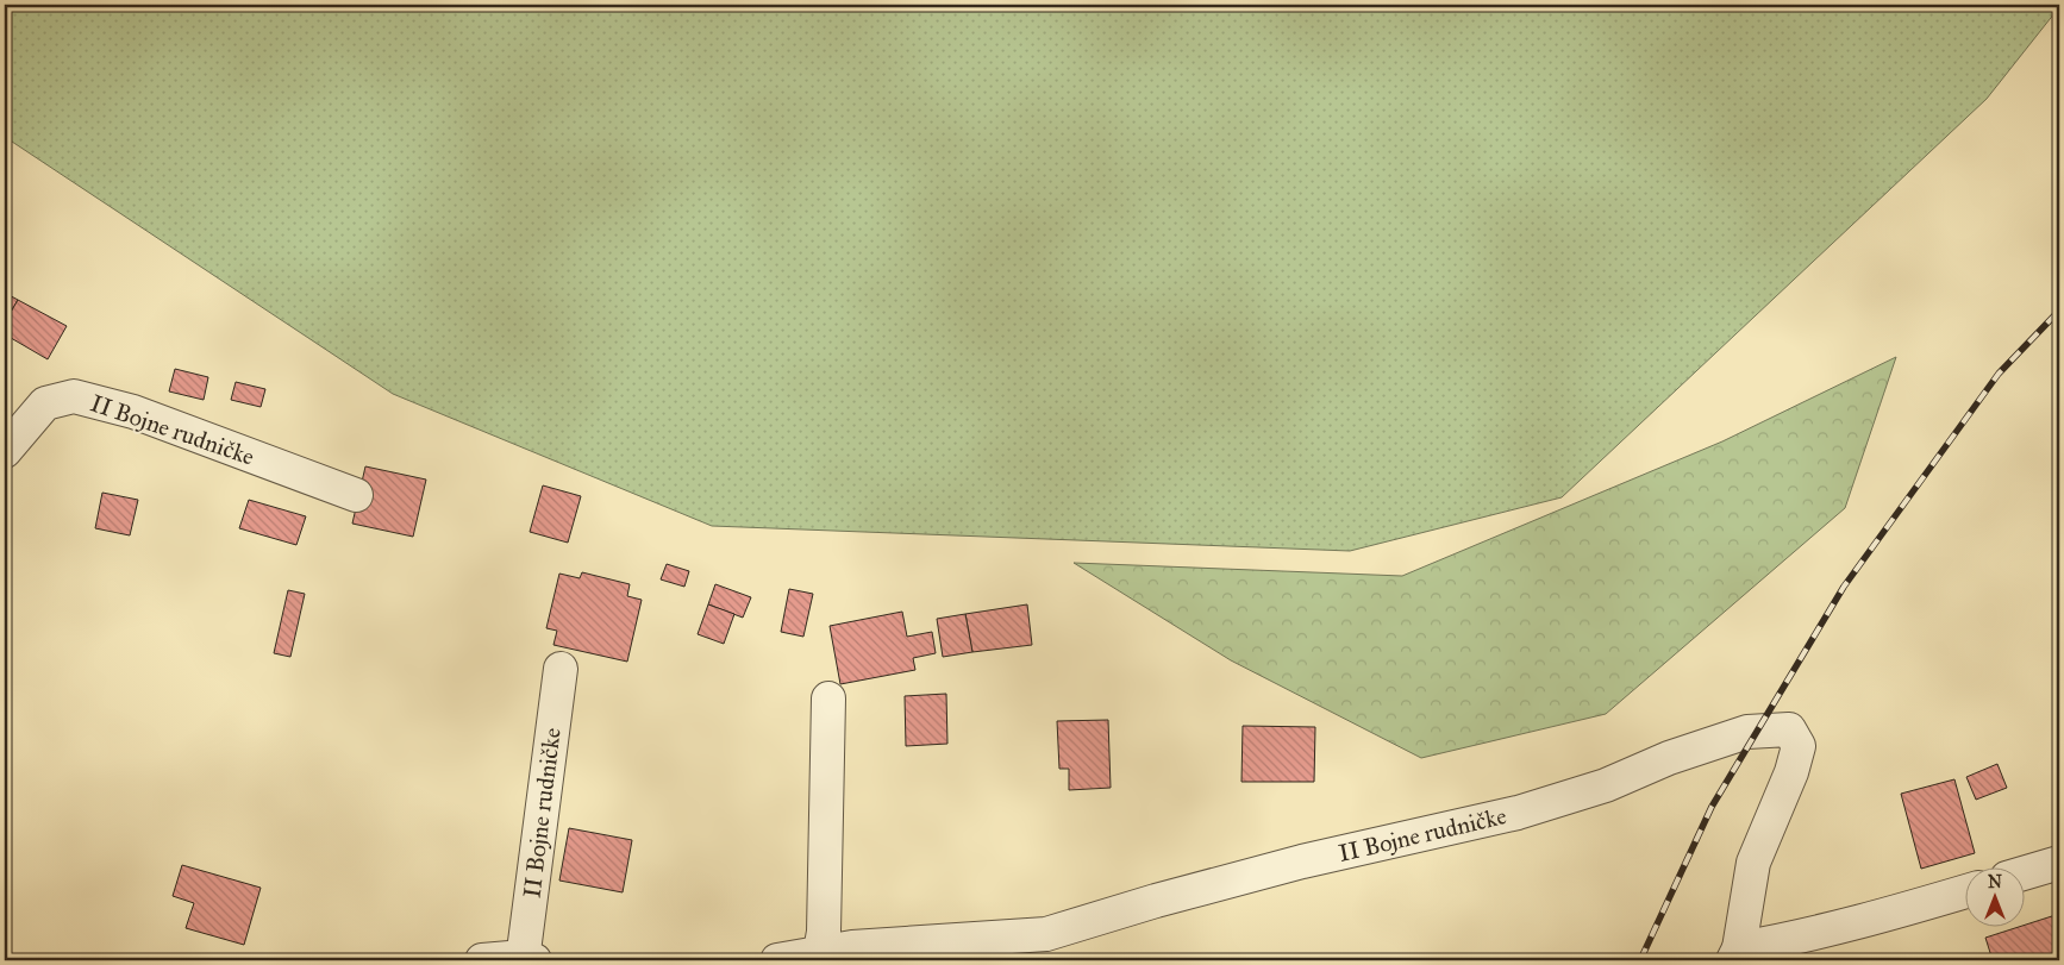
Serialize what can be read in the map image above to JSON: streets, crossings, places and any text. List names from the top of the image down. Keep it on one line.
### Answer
{"streets":{"street":["II Bojne rudničke"]},"north":"top"}
